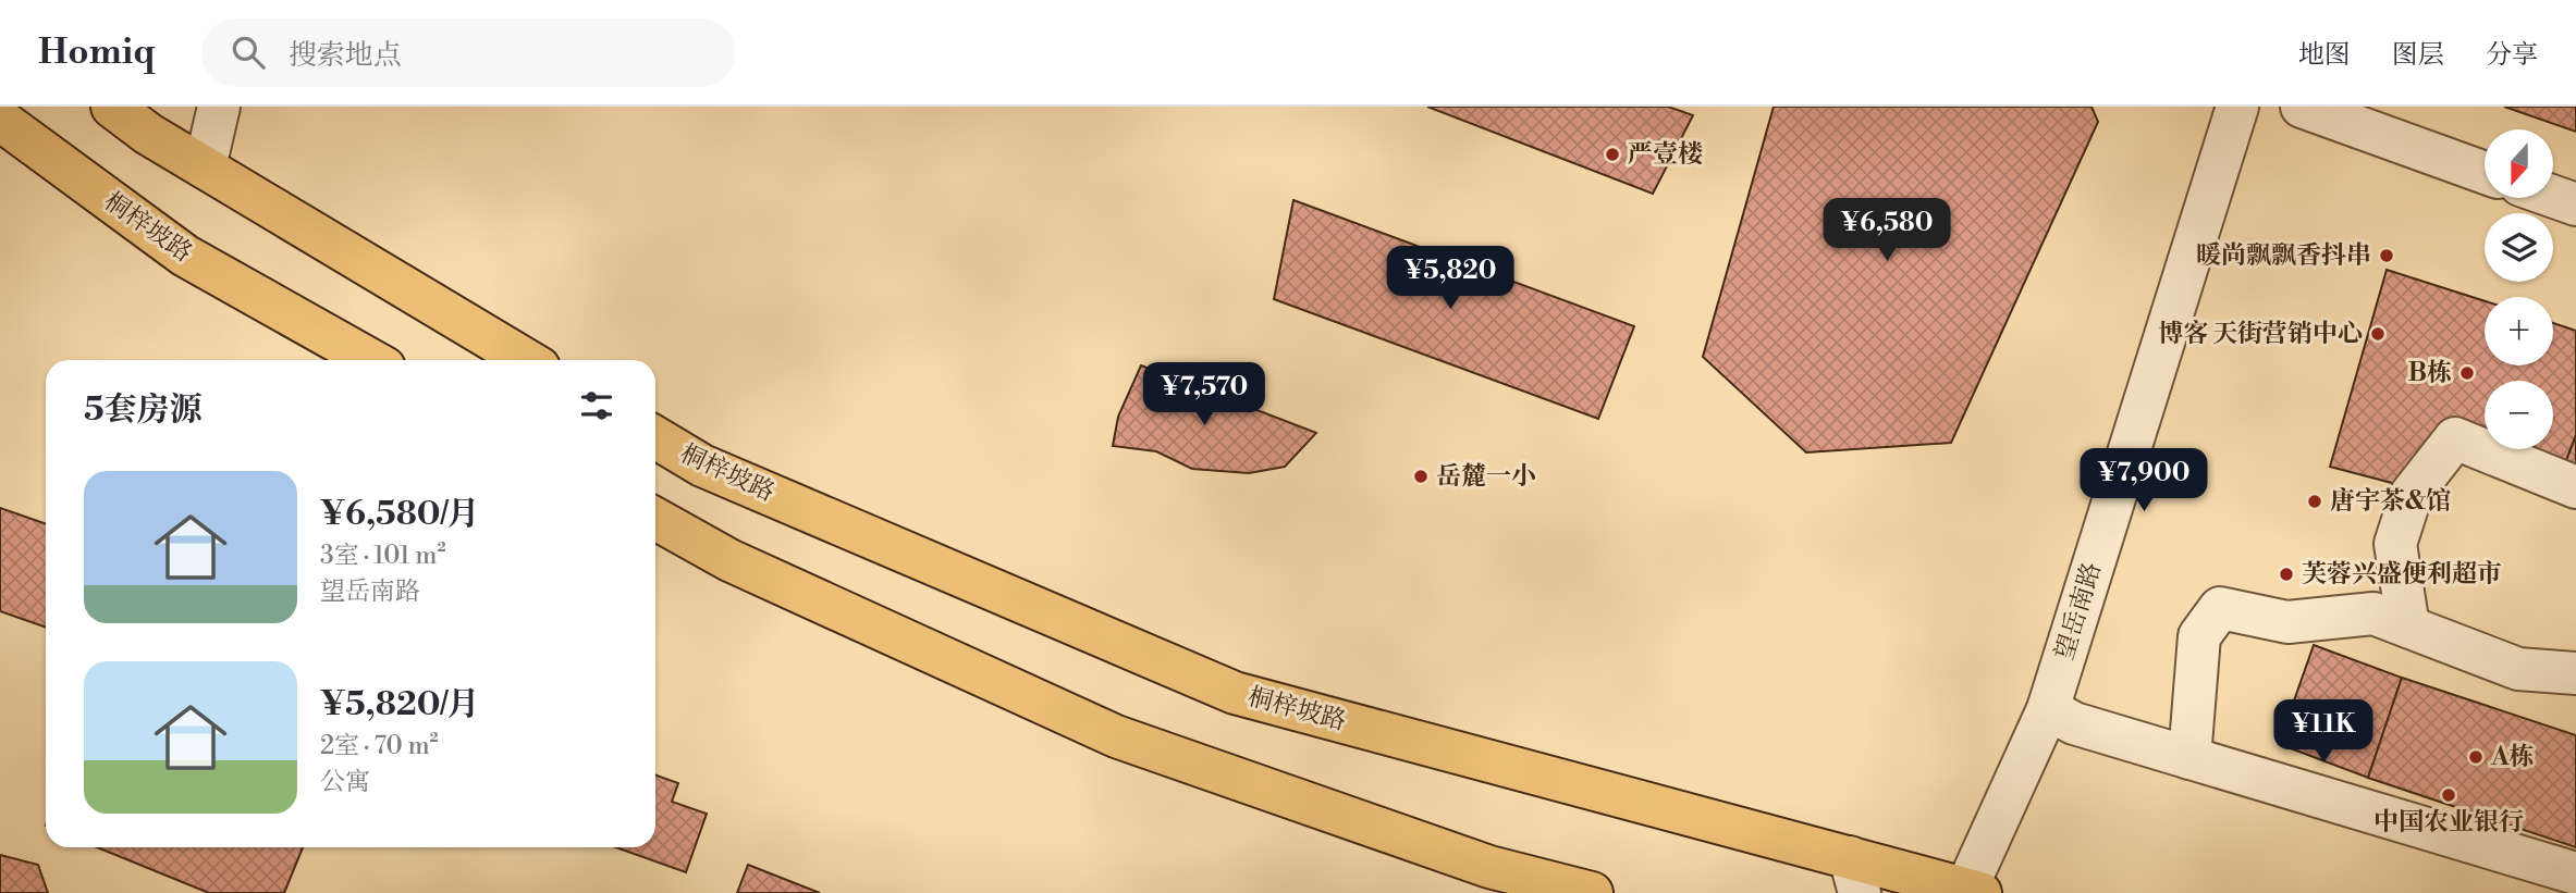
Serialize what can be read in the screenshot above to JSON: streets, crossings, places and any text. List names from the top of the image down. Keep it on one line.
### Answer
{"streets":{"main road":["桐梓坡路"],"street":["望岳南路"]},"crossings":[["桐梓坡路","望岳南路"]],"places":["严壹楼","暖尚飘飘香抖串","博客 天街营销中心","B栋","岳麓一小","唐宇茶&馆","芙蓉兴盛便利超市","A栋","中国农业银行"],"north":"bottom","page":{"header":"Homiq","search":"搜索地点","nav":["地图","图层","分享"],"map_buttons":["+","−"],"price":["¥6,580","¥5,820","¥7,570","¥7,900","¥11K"],"heading":"5套房源","list":[{"name":"¥6,580/月","note":"3室 · 101 m² · 望岳南路"},{"name":"¥5,820/月","note":"2室 · 70 m² · 公寓"}]}}
